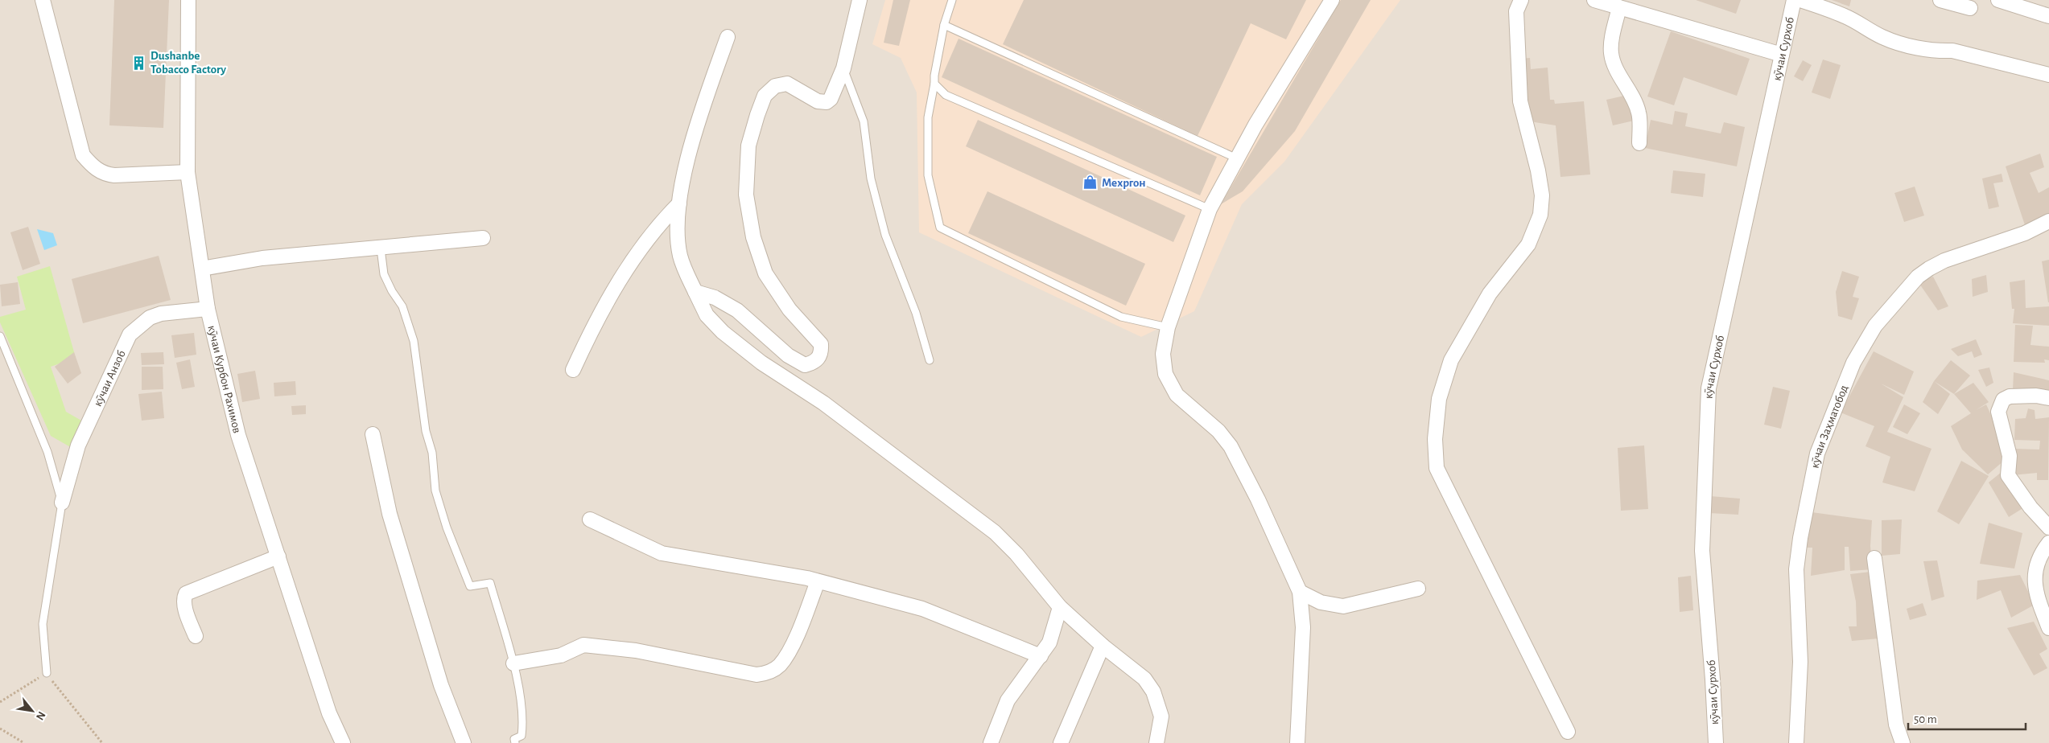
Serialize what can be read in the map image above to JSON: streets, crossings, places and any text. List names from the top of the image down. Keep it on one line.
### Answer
{"streets":{"street":["кӯчаи Сурхоб","кӯчаи Анзоб","кӯчаи Курбон Рахимов","кӯчаи Заҳматобод"]},"crossings":[["кӯчаи Анзоб","кӯчаи Курбон Рахимов"]],"places":{"building":["Dushanbe Tobacco Factory"],"shop":["Мехргон"]},"scale_bar":"50 m","north":"bottom right"}
